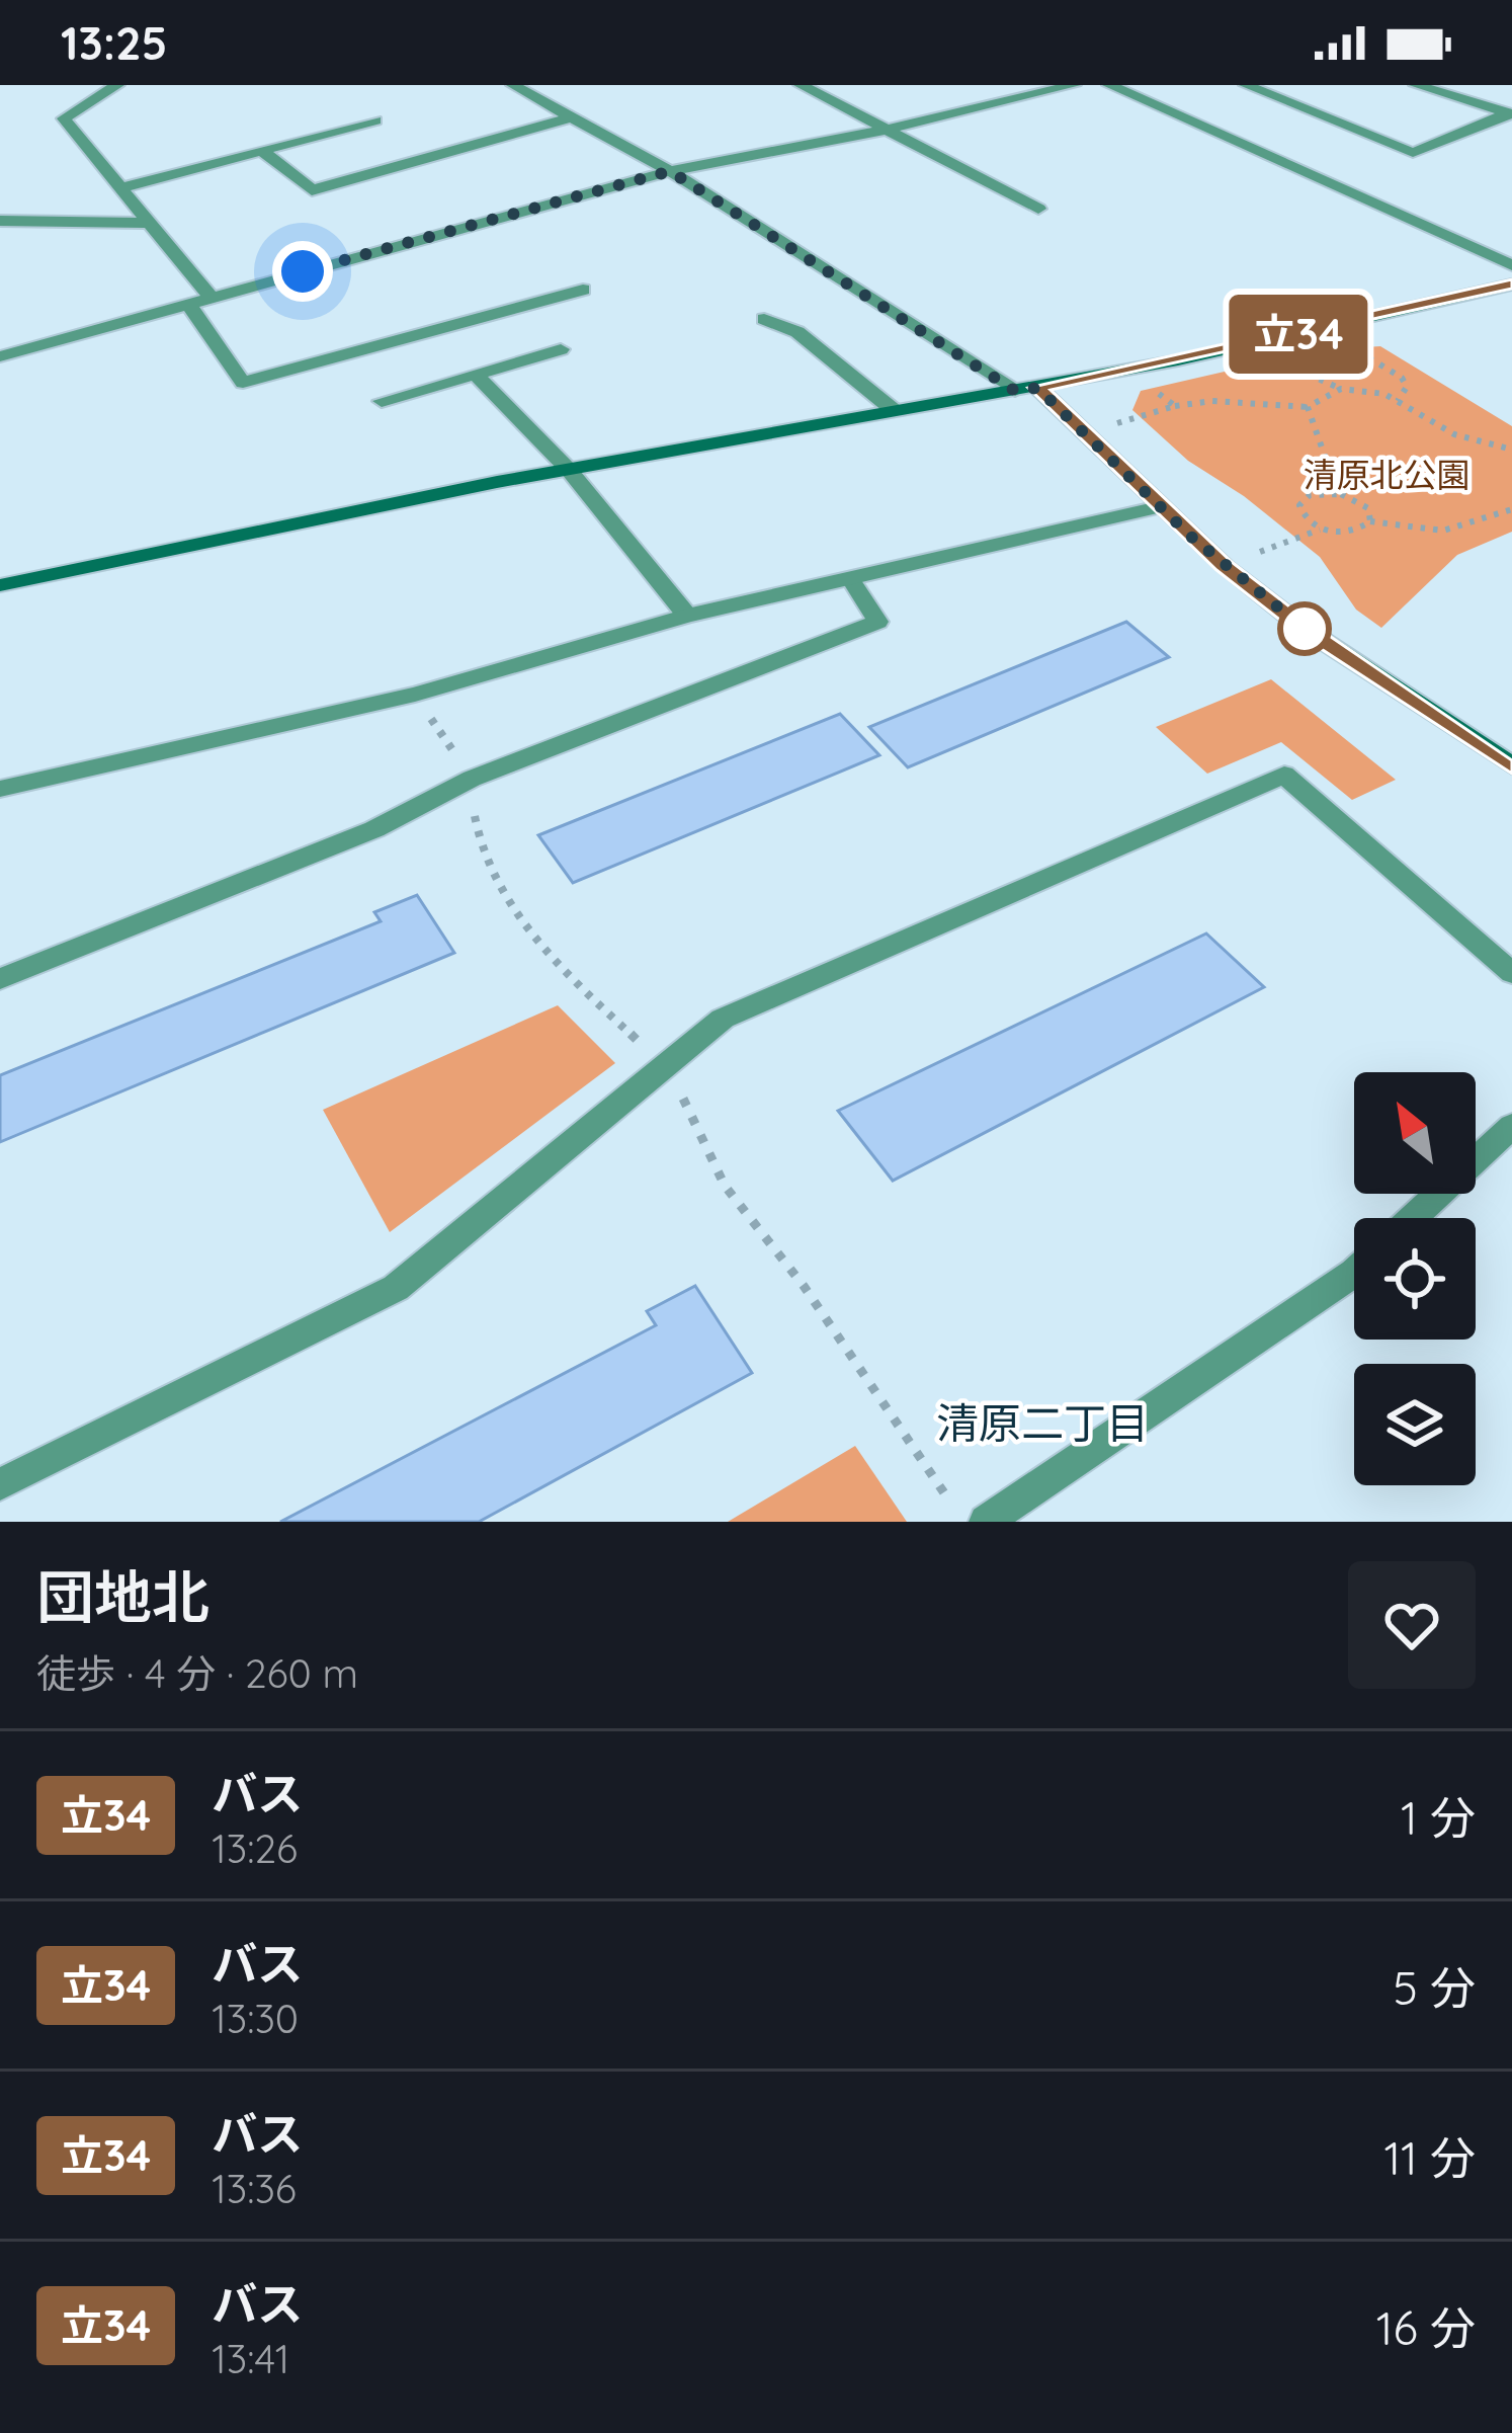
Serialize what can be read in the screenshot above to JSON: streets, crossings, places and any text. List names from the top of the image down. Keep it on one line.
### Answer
{"districts":["清原二丁目"],"parks":["清原北公園"],"lines":["bus line 立34"],"north":"top left","page":{"status":"13:25","on_map":"立34","heading":["団地北","徒歩 · 4 分 · 260 m"],"list":[{"mark":"立34","name":"バス","note":"13:26","value":"1 分"},{"mark":"立34","name":"バス","note":"13:30","value":"5 分"},{"mark":"立34","name":"バス","note":"13:36","value":"11 分"},{"mark":"立34","name":"バス","note":"13:41","value":"16 分"}]}}
